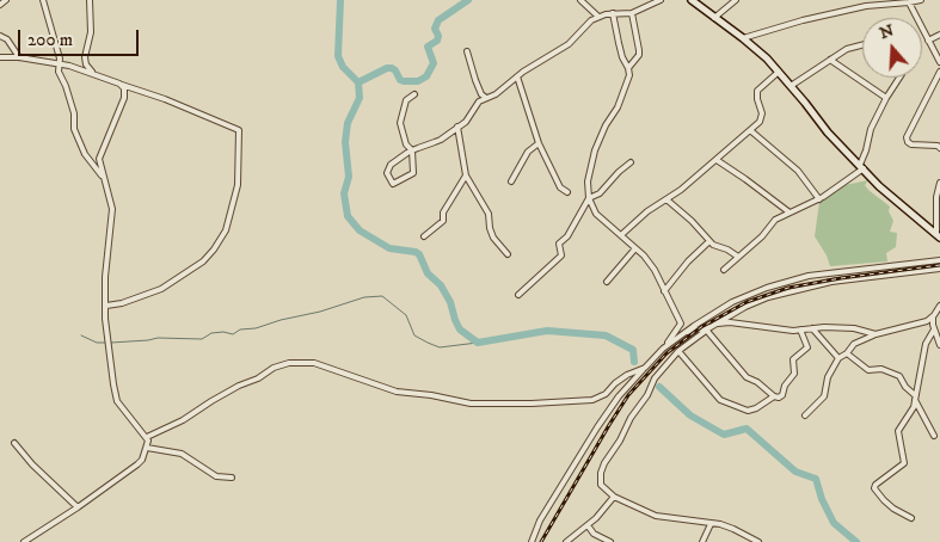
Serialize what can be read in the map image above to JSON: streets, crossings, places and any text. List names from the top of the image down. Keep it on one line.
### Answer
{"scale_bar":"200 m","north":"top"}
